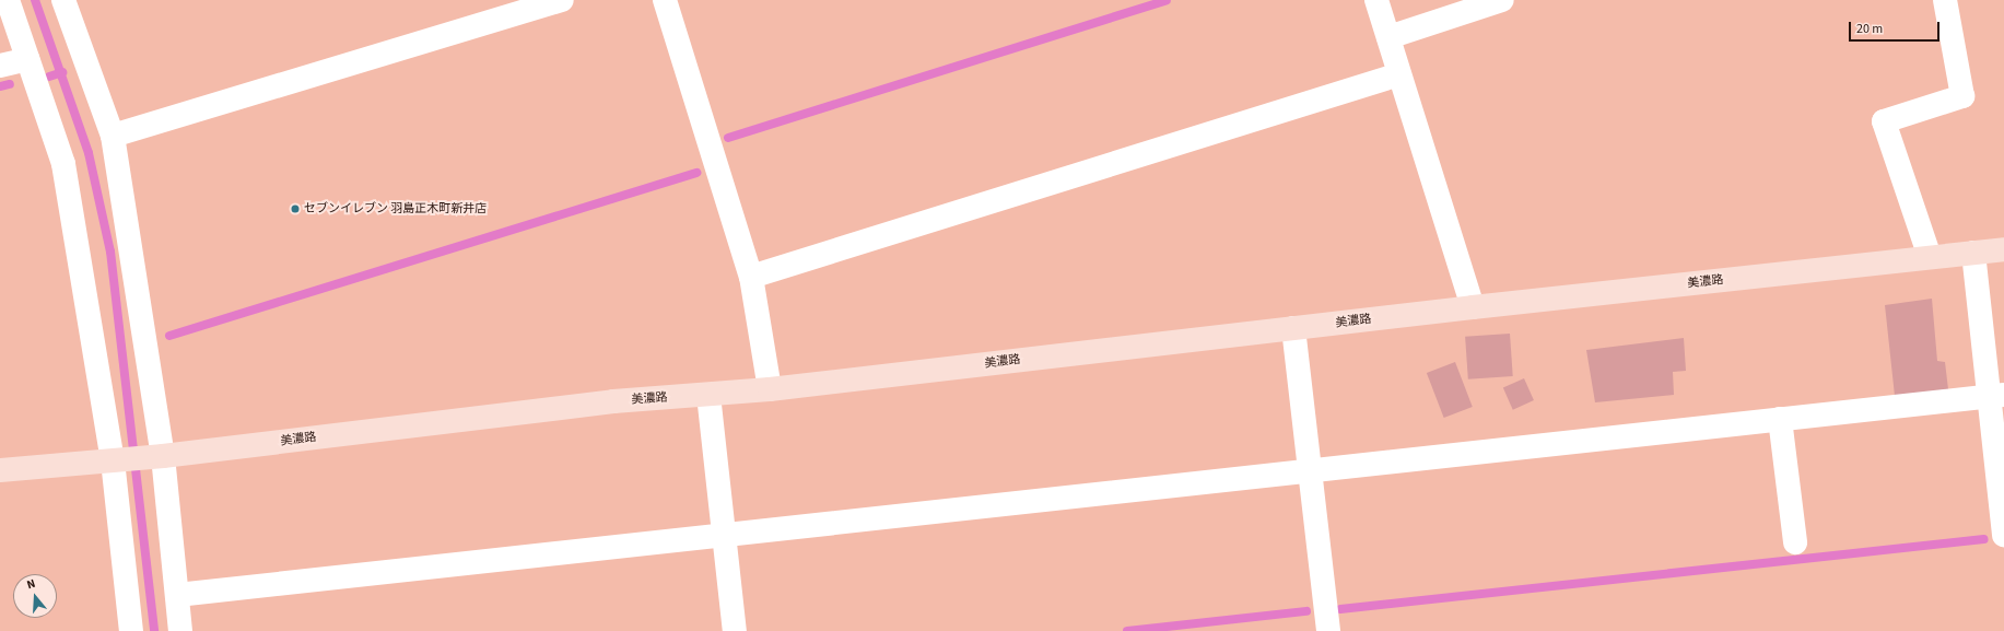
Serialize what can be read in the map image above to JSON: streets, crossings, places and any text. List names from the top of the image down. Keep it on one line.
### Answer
{"streets":{"main road":["美濃路"]},"places":["セブンイレブン 羽島正木町新井店"],"scale_bar":"20 m","north":"top"}
